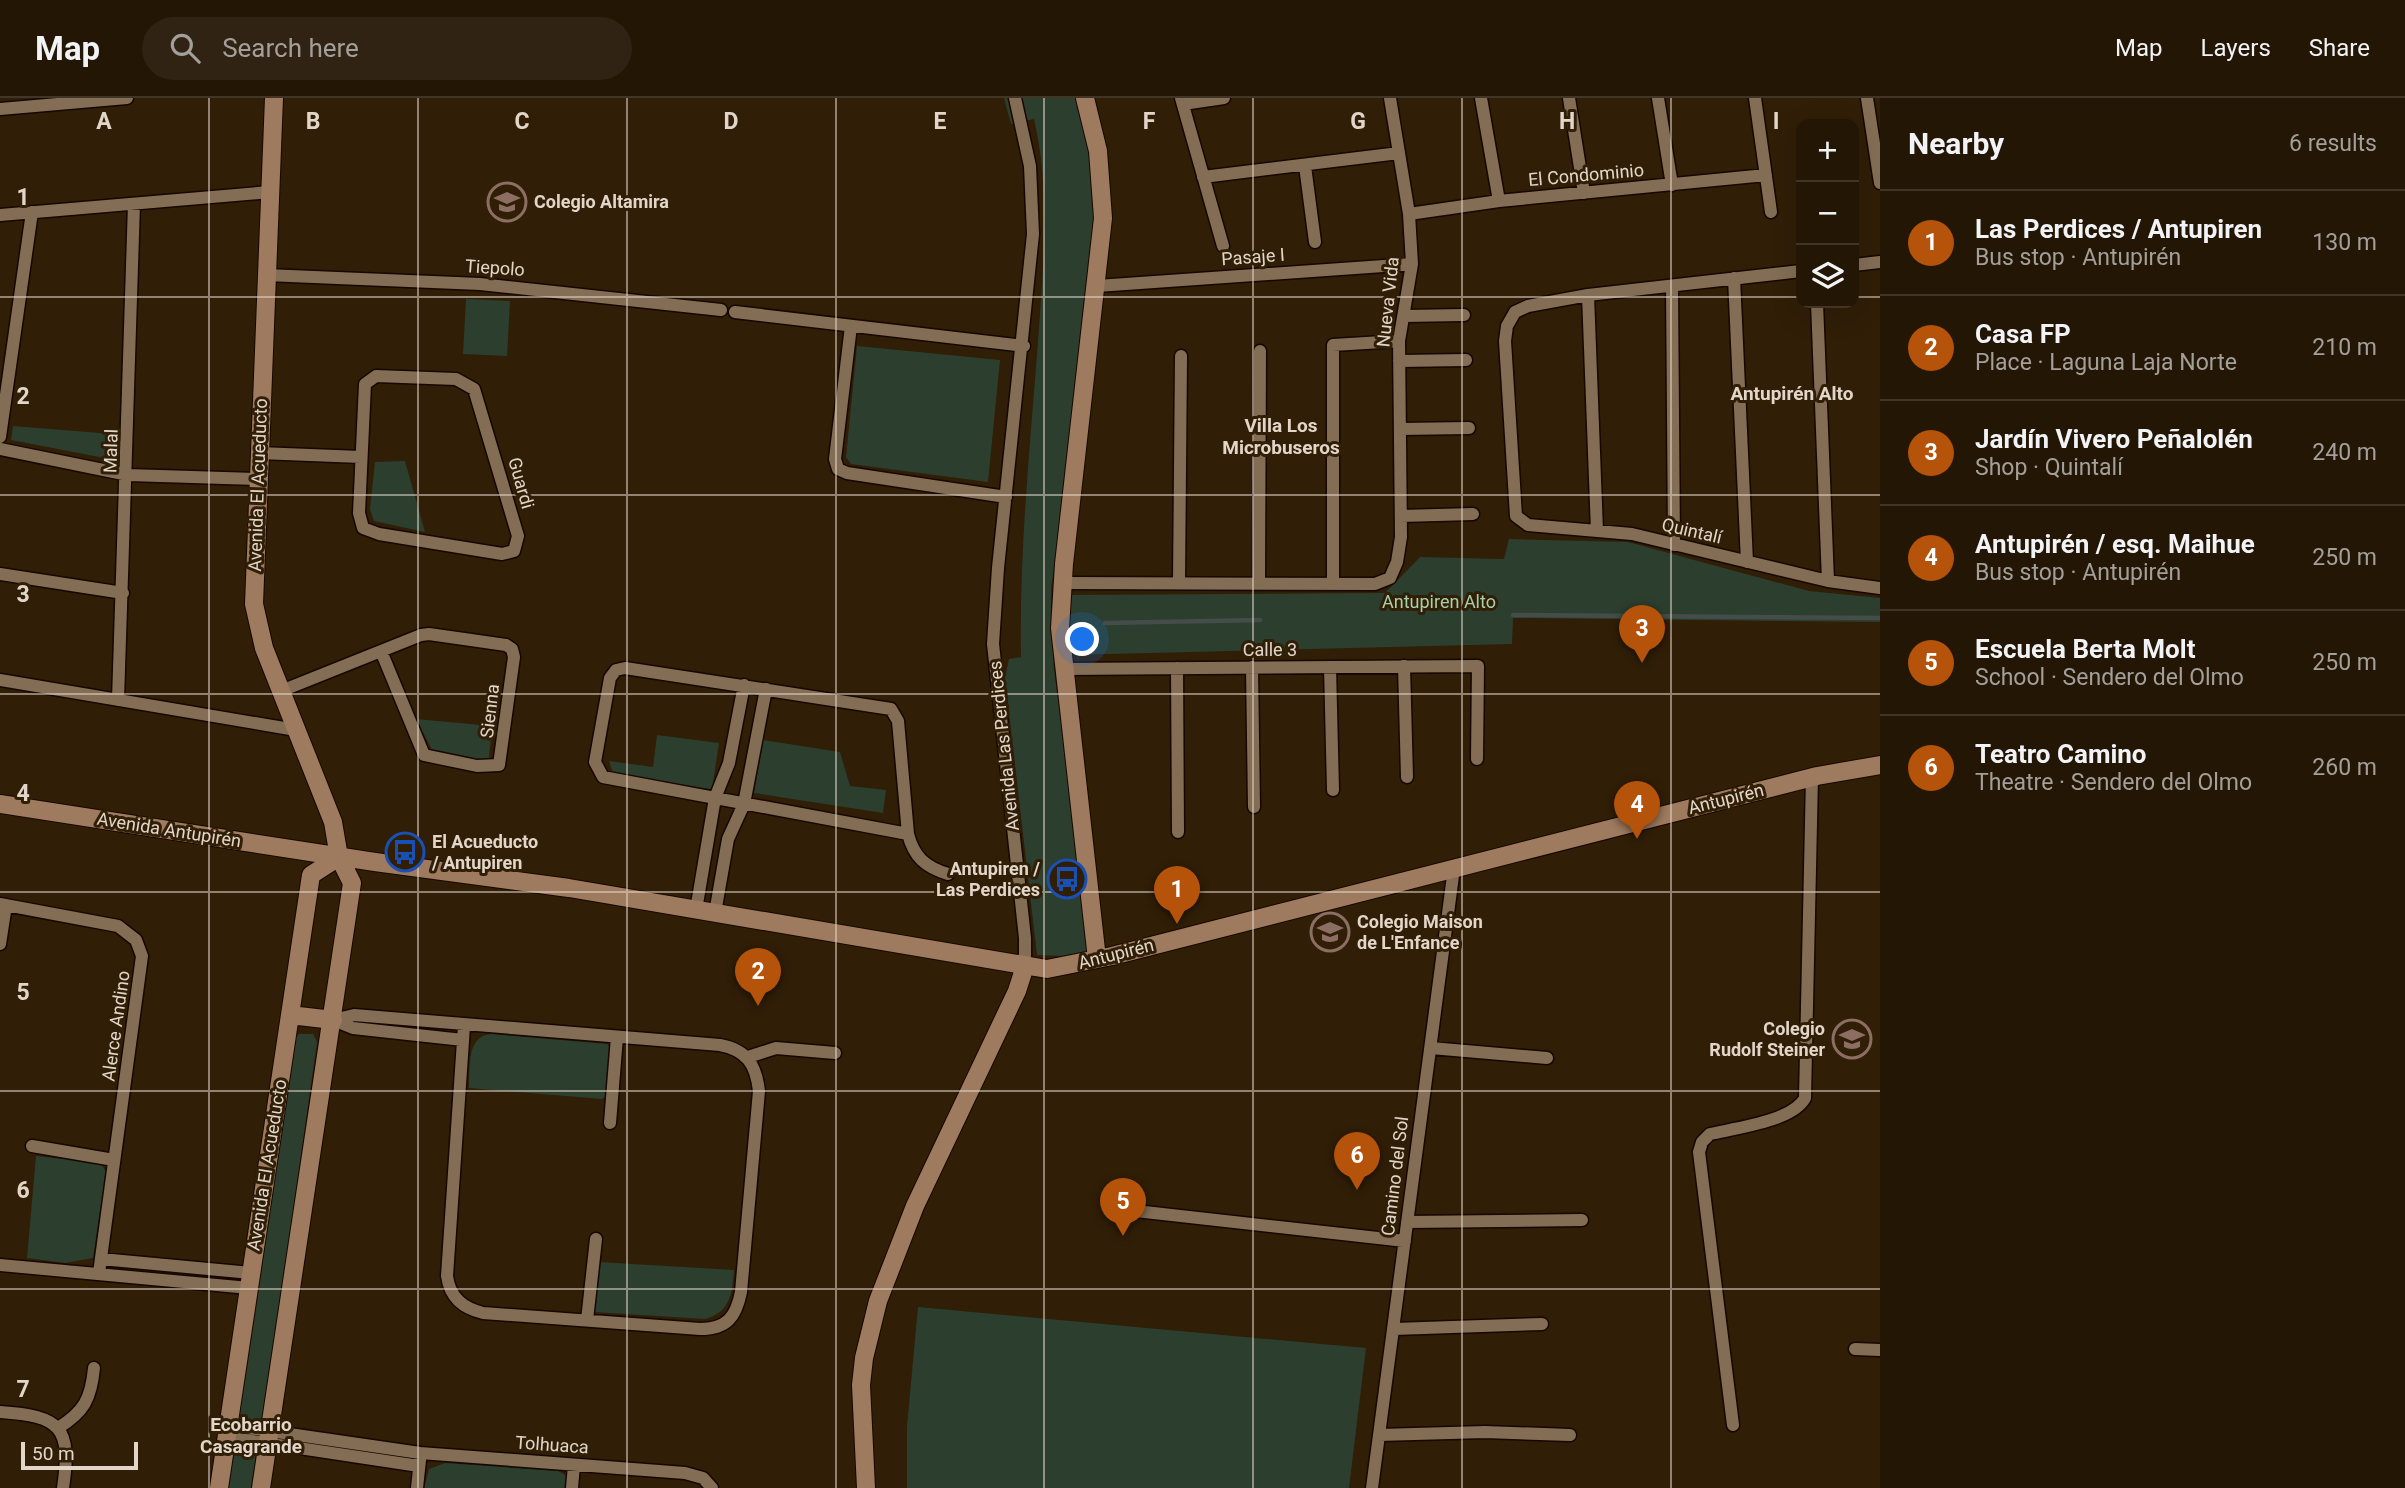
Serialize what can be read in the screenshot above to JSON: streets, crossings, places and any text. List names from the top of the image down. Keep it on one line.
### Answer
{"streets":{"street":["El Condominio","Pasaje I","Tiepolo","Nueva Vida","Malal","Guardi","Avenida El Acueducto","Quintalí","Calle 3","Sienna","Avenida Las Perdices","Antupirén","Avenida Antupirén","Alerce Andino","Camino del Sol","Tolhuaca"]},"crossings":[["El Condominio","Nueva Vida"],["Pasaje I","Nueva Vida"],["Tiepolo","Avenida El Acueducto"],["Avenida El Acueducto","Sienna"],["Avenida El Acueducto","Antupirén"],["Avenida El Acueducto","Avenida Antupirén"],["Avenida El Acueducto","Tolhuaca"],["Avenida Las Perdices","Antupirén"],["Antupirén","Avenida Antupirén"],["Antupirén","Camino del Sol"]],"districts":["Antupirén Alto","Villa Los Microbuseros","Ecobarrio Casagrande"],"parks":["Antupiren Alto"],"places":{"school or university":["Colegio Altamira","Colegio Maison de L'Enfance","Colegio Rudolf Steiner"],"bus stop":["El Acueducto / Antupiren","Antupiren / Las Perdices"]},"scale_bar":"50 m","page":{"header":"Map","search":"Search here","nav":["Map","Layers","Share"],"heading":["Nearby","6 results"],"map_buttons":["+","−"],"list":[{"mark":"1","name":"Las Perdices / Antupiren","note":"Bus stop · Antupirén","value":"130 m"},{"mark":"2","name":"Casa FP","note":"Place · Laguna Laja Norte","value":"210 m"},{"mark":"3","name":"Jardín Vivero Peñalolén","note":"Shop · Quintalí","value":"240 m"},{"mark":"4","name":"Antupirén / esq. Maihue","note":"Bus stop · Antupirén","value":"250 m"},{"mark":"5","name":"Escuela Berta Molt","note":"School · Sendero del Olmo","value":"250 m"},{"mark":"6","name":"Teatro Camino","note":"Theatre · Sendero del Olmo","value":"260 m"}],"pins":["3","4","1","2","6","5"],"scale":"50 m"},"grid":{"columns":["A","B","C","D","E","F","G","H","I"],"rows":["1","2","3","4","5","6","7"]}}
